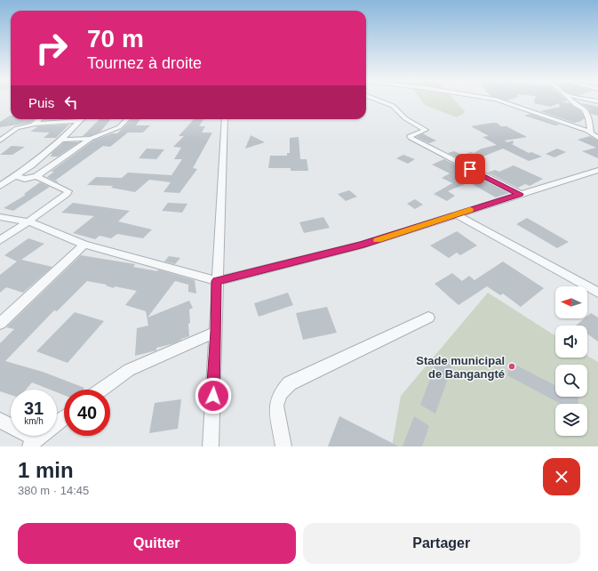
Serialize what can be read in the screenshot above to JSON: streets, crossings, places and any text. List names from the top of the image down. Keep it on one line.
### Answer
{"places":["Stade municipal de Bangangté"],"north":"left","page":{"turn":["70 m","Tournez à droite"],"then":"Puis","speed":"31 km/h","limit":"40","heading":["1 min","380 m · 14:45"],"buttons":["Quitter","Partager"]}}
